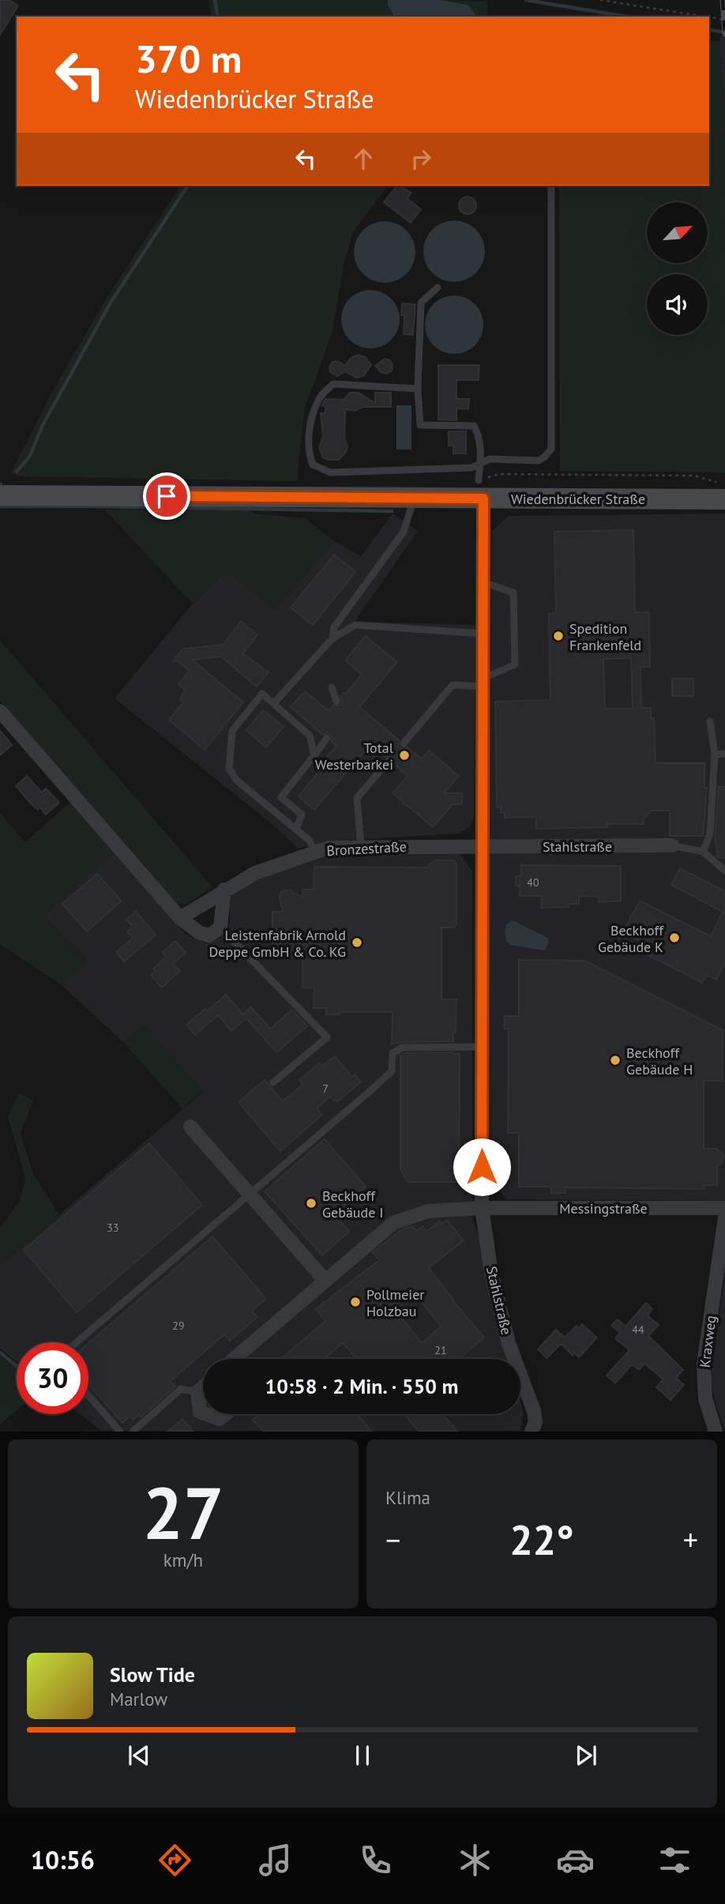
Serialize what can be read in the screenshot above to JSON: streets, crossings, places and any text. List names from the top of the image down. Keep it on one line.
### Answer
{"streets":{"main road":["Wiedenbrücker Straße"],"street":["Stahlstraße","Bronzestraße","Messingstraße","Kraxweg"]},"crossings":[["Wiedenbrücker Straße","Stahlstraße"],["Stahlstraße","Bronzestraße"],["Stahlstraße","Messingstraße"]],"places":["Spedition Frankenfeld","Total Westerbarkei","Beckhoff Gebäude K","Leistenfabrik Arnold Deppe GmbH & Co. KG","Beckhoff Gebäude H","Beckhoff Gebäude I","Pollmeier Holzbau"],"house_numbers":["40","7","33","29","44","21"],"north":"top right","page":{"turn":["370 m","Wiedenbrücker Straße"],"limit":"30","trip":"10:58 · 2 Min. · 550 m","tile":[["27","km/h"],"Klima"],"heat":["−","22°","+"],"song":["Slow Tide","Marlow"],"tabs":"10:56"}}
